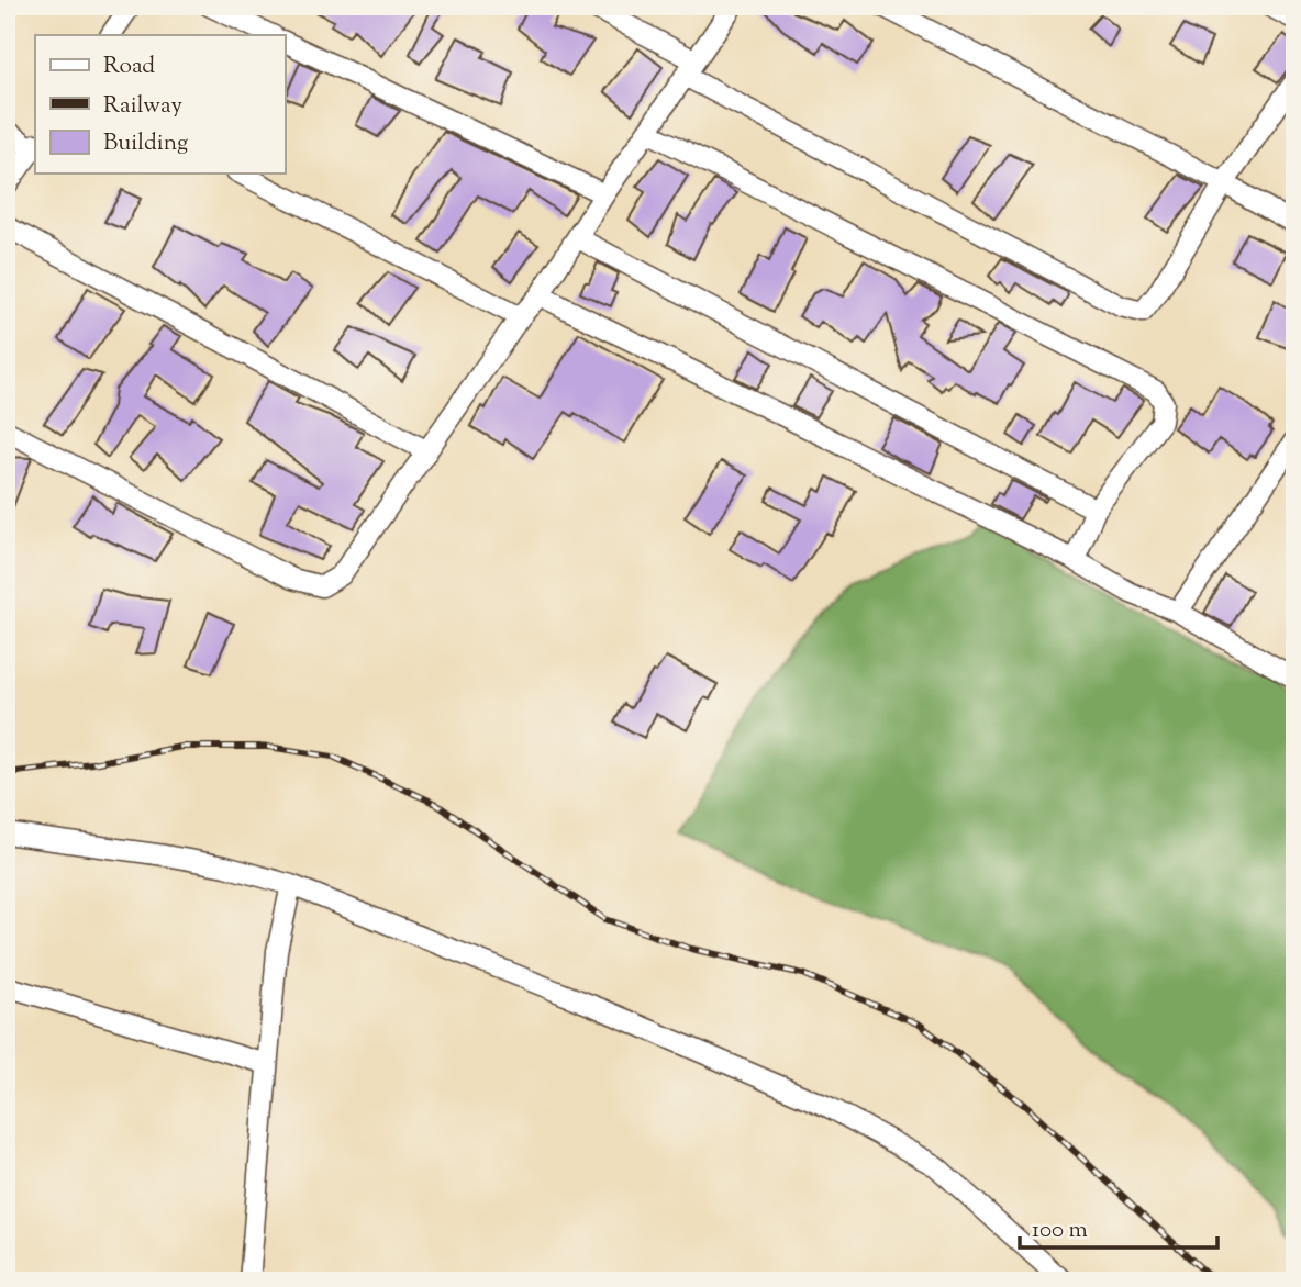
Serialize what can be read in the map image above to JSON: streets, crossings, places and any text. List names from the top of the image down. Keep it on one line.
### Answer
{"legend":["Road","Railway","Building"],"scale_bar":"100 m"}
